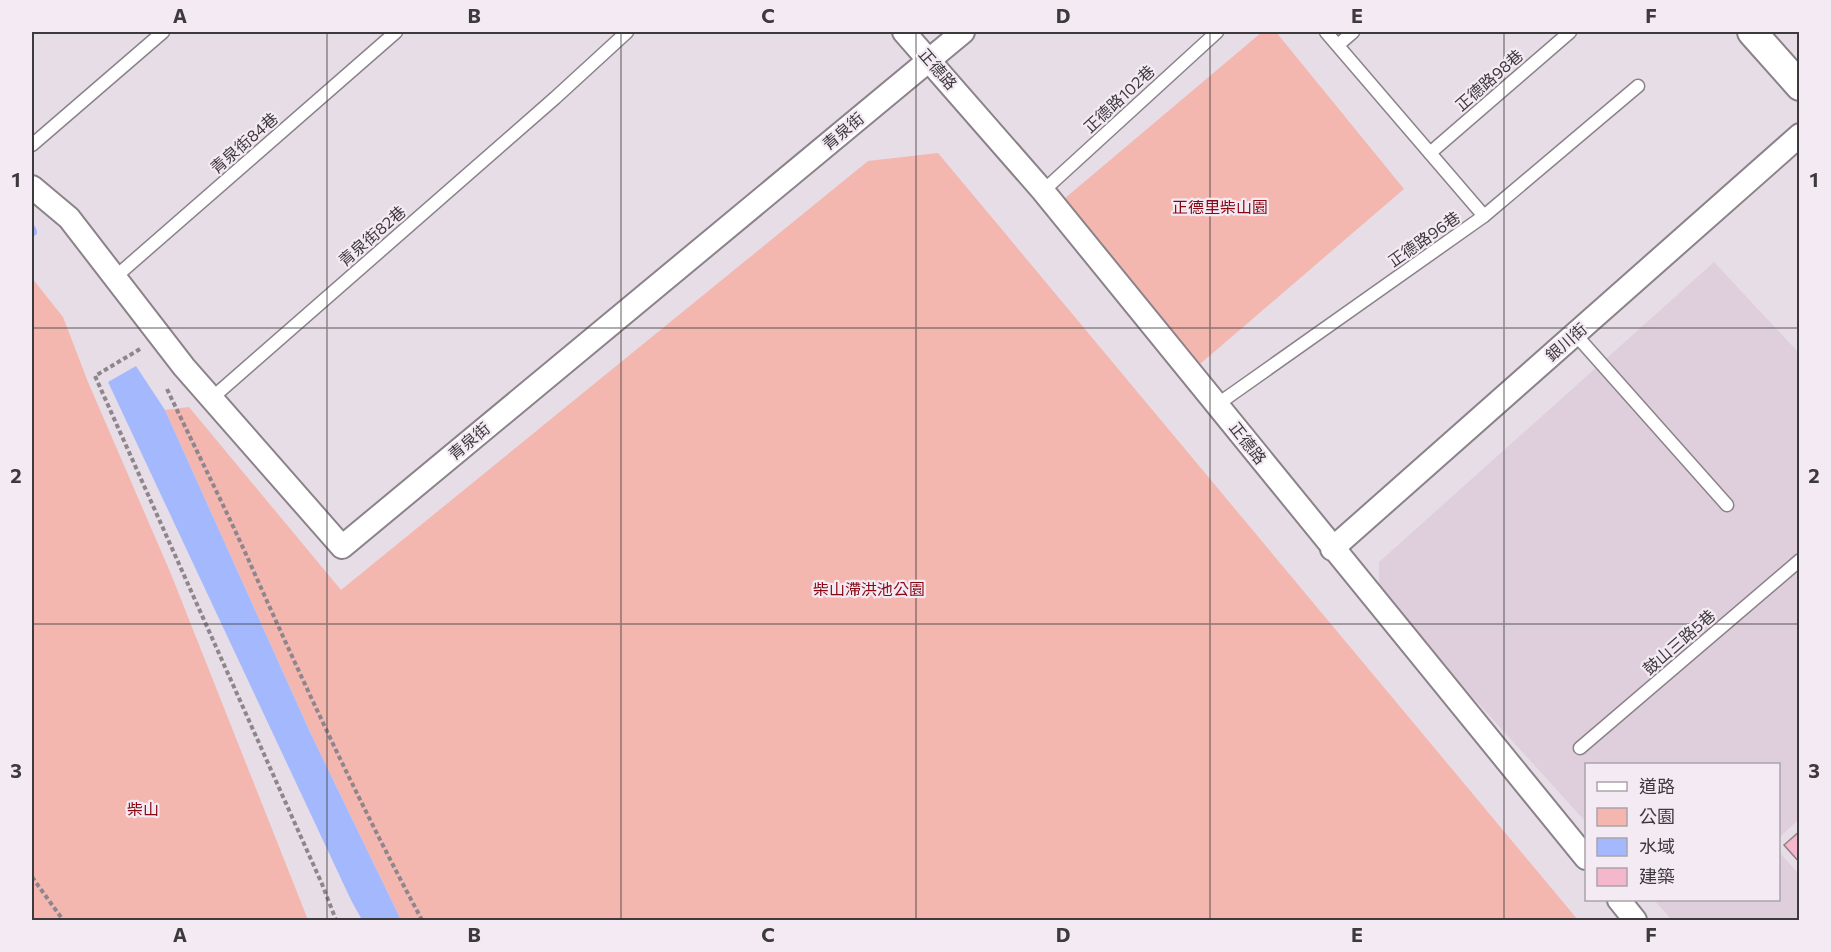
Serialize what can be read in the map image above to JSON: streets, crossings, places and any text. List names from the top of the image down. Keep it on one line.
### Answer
{"streets":{"street":["正德路","青泉街","銀川街"],"lane":["正德路98巷","正德路102巷","青泉街84巷","青泉街82巷","正德路96巷","鼓山三路5巷"]},"crossings":[["正德路","正德路102巷"],["正德路","青泉街"],["正德路","正德路96巷"],["正德路","銀川街"],["青泉街","青泉街84巷"],["青泉街","青泉街82巷"]],"parks":["正德里柴山園","柴山滯洪池公園","柴山"],"legend":["道路","公園","水域","建築"],"grid":{"columns":["A","B","C","D","E","F"],"rows":["1","2","3"]}}
